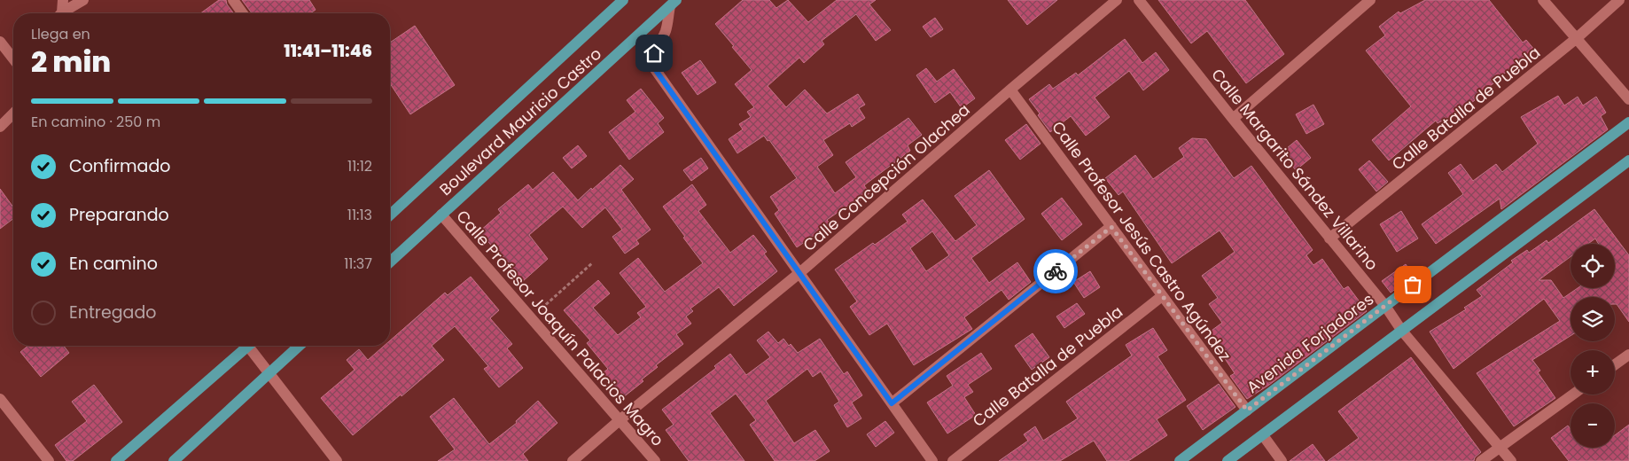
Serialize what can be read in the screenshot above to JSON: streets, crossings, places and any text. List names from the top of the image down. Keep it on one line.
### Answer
{"streets":{"main road":["Boulevard Mauricio Castro","Avenida Forjadores"],"street":["Calle Batalla de Puebla","Calle Margarito Sández Villarino","Calle Concepción Olachea","Calle Profesor Jesús Castro Agúndez","Calle Profesor Joaquín Palacios Magro"]},"crossings":[["Calle Batalla de Puebla","Calle Margarito Sández Villarino"],["Calle Batalla de Puebla","Calle Profesor Jesús Castro Agúndez"],["Boulevard Mauricio Castro","Calle Profesor Joaquín Palacios Magro"],["Calle Margarito Sández Villarino","Avenida Forjadores"],["Calle Concepción Olachea","Calle Profesor Jesús Castro Agúndez"],["Calle Concepción Olachea","Calle Profesor Joaquín Palacios Magro"],["Calle Profesor Jesús Castro Agúndez","Avenida Forjadores"]],"page":{"heading":["2 min","Llega en","11:41–11:46"],"bar":"En camino · 250 m","list":[["Confirmado","11:12"],["Preparando","11:13"],["En camino","11:37"],"Entregado"],"map_buttons":["+","−"]}}
